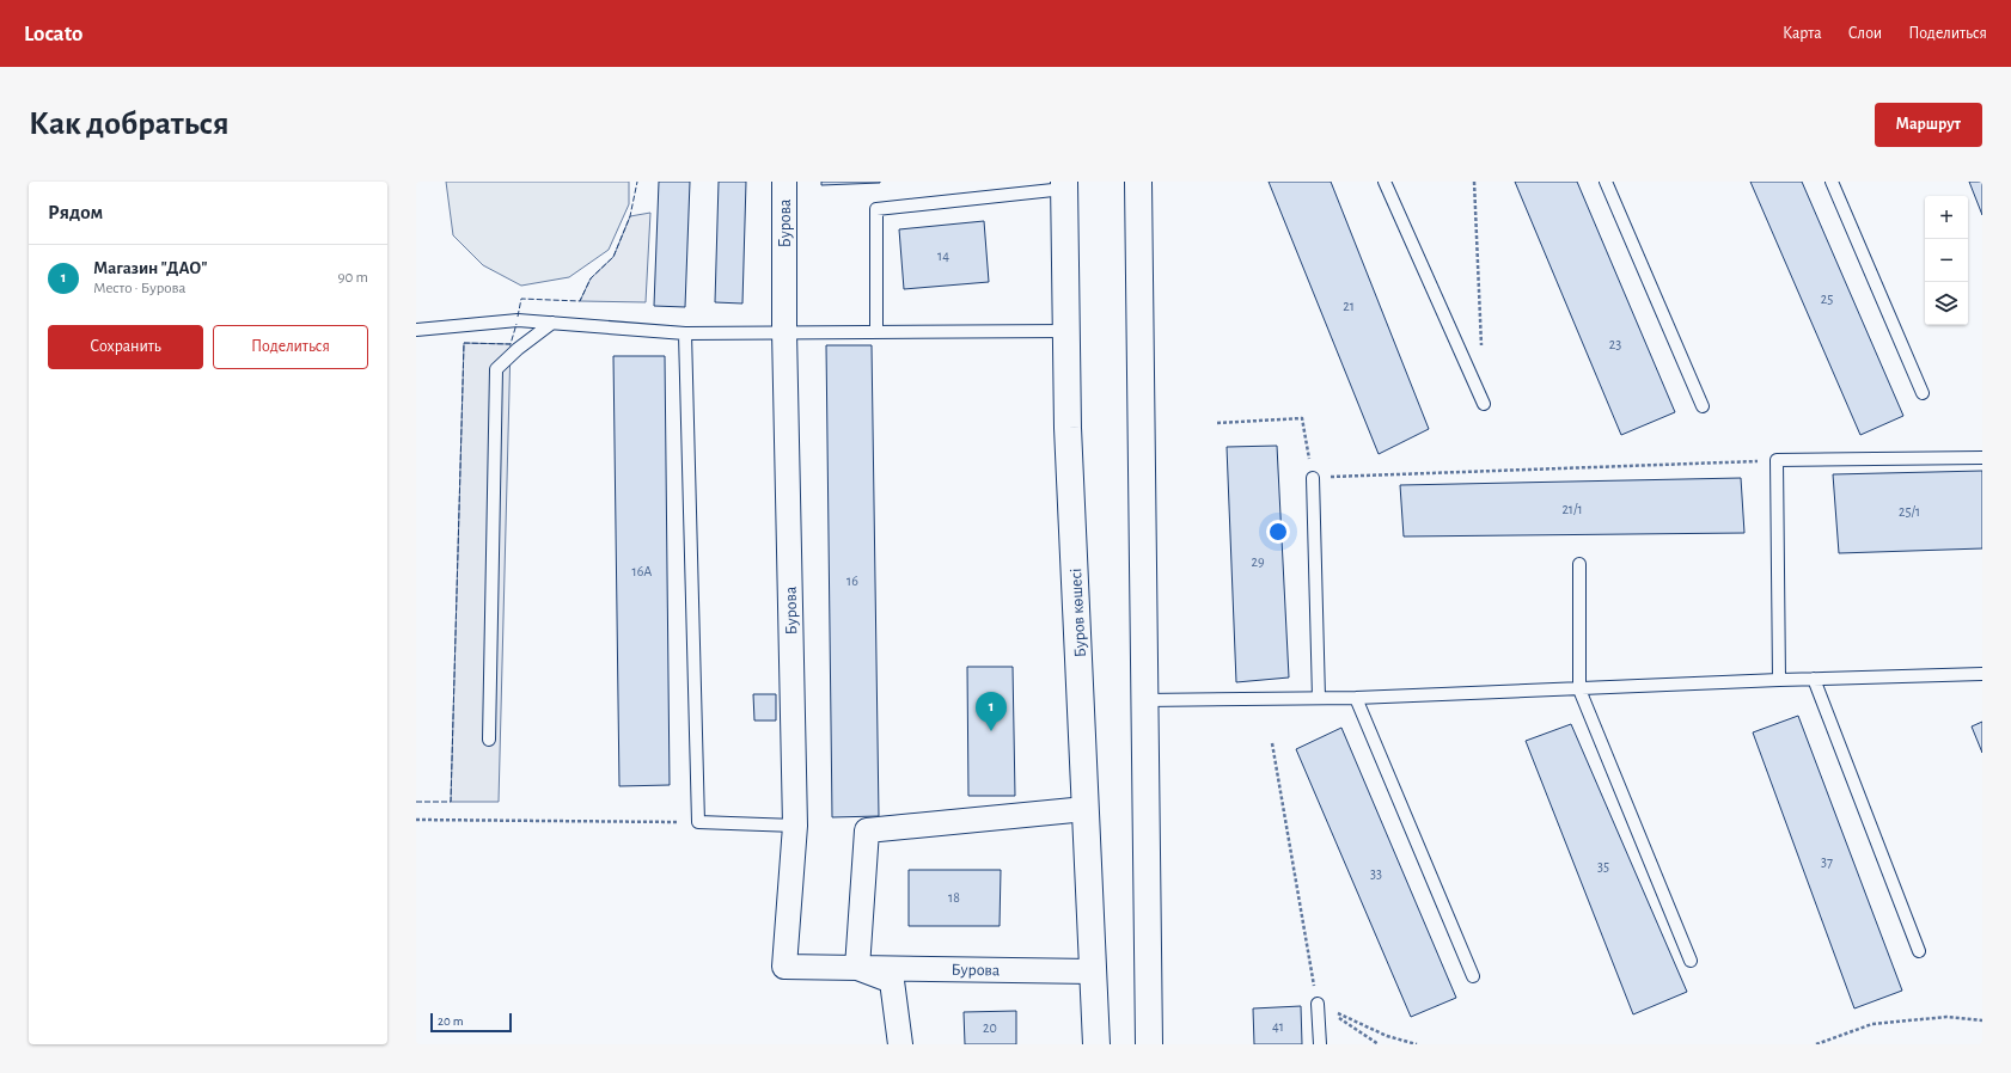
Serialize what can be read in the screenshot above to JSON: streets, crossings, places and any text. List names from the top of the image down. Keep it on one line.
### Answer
{"streets":{"main road":["Буров көшесі"],"street":["Бурова"]},"crossings":[["Бурова","Буров көшесі"]],"house_numbers":["14","25","21","23","21/1","25/1","29","16А","16","37","35","33","18","41","20"],"scale_bar":"20 m","page":{"header":"Locato","nav":["Карта","Слои","Поделиться"],"buttons":["Маршрут",["Сохранить","Поделиться"]],"title":"Как добраться","heading":"Рядом","map_buttons":["+","−"],"list":[{"mark":"1","name":"Магазин \"ДАО\"","note":"Место · Бурова","value":"90 m"}],"pins":"1","scale":"20 m"}}
